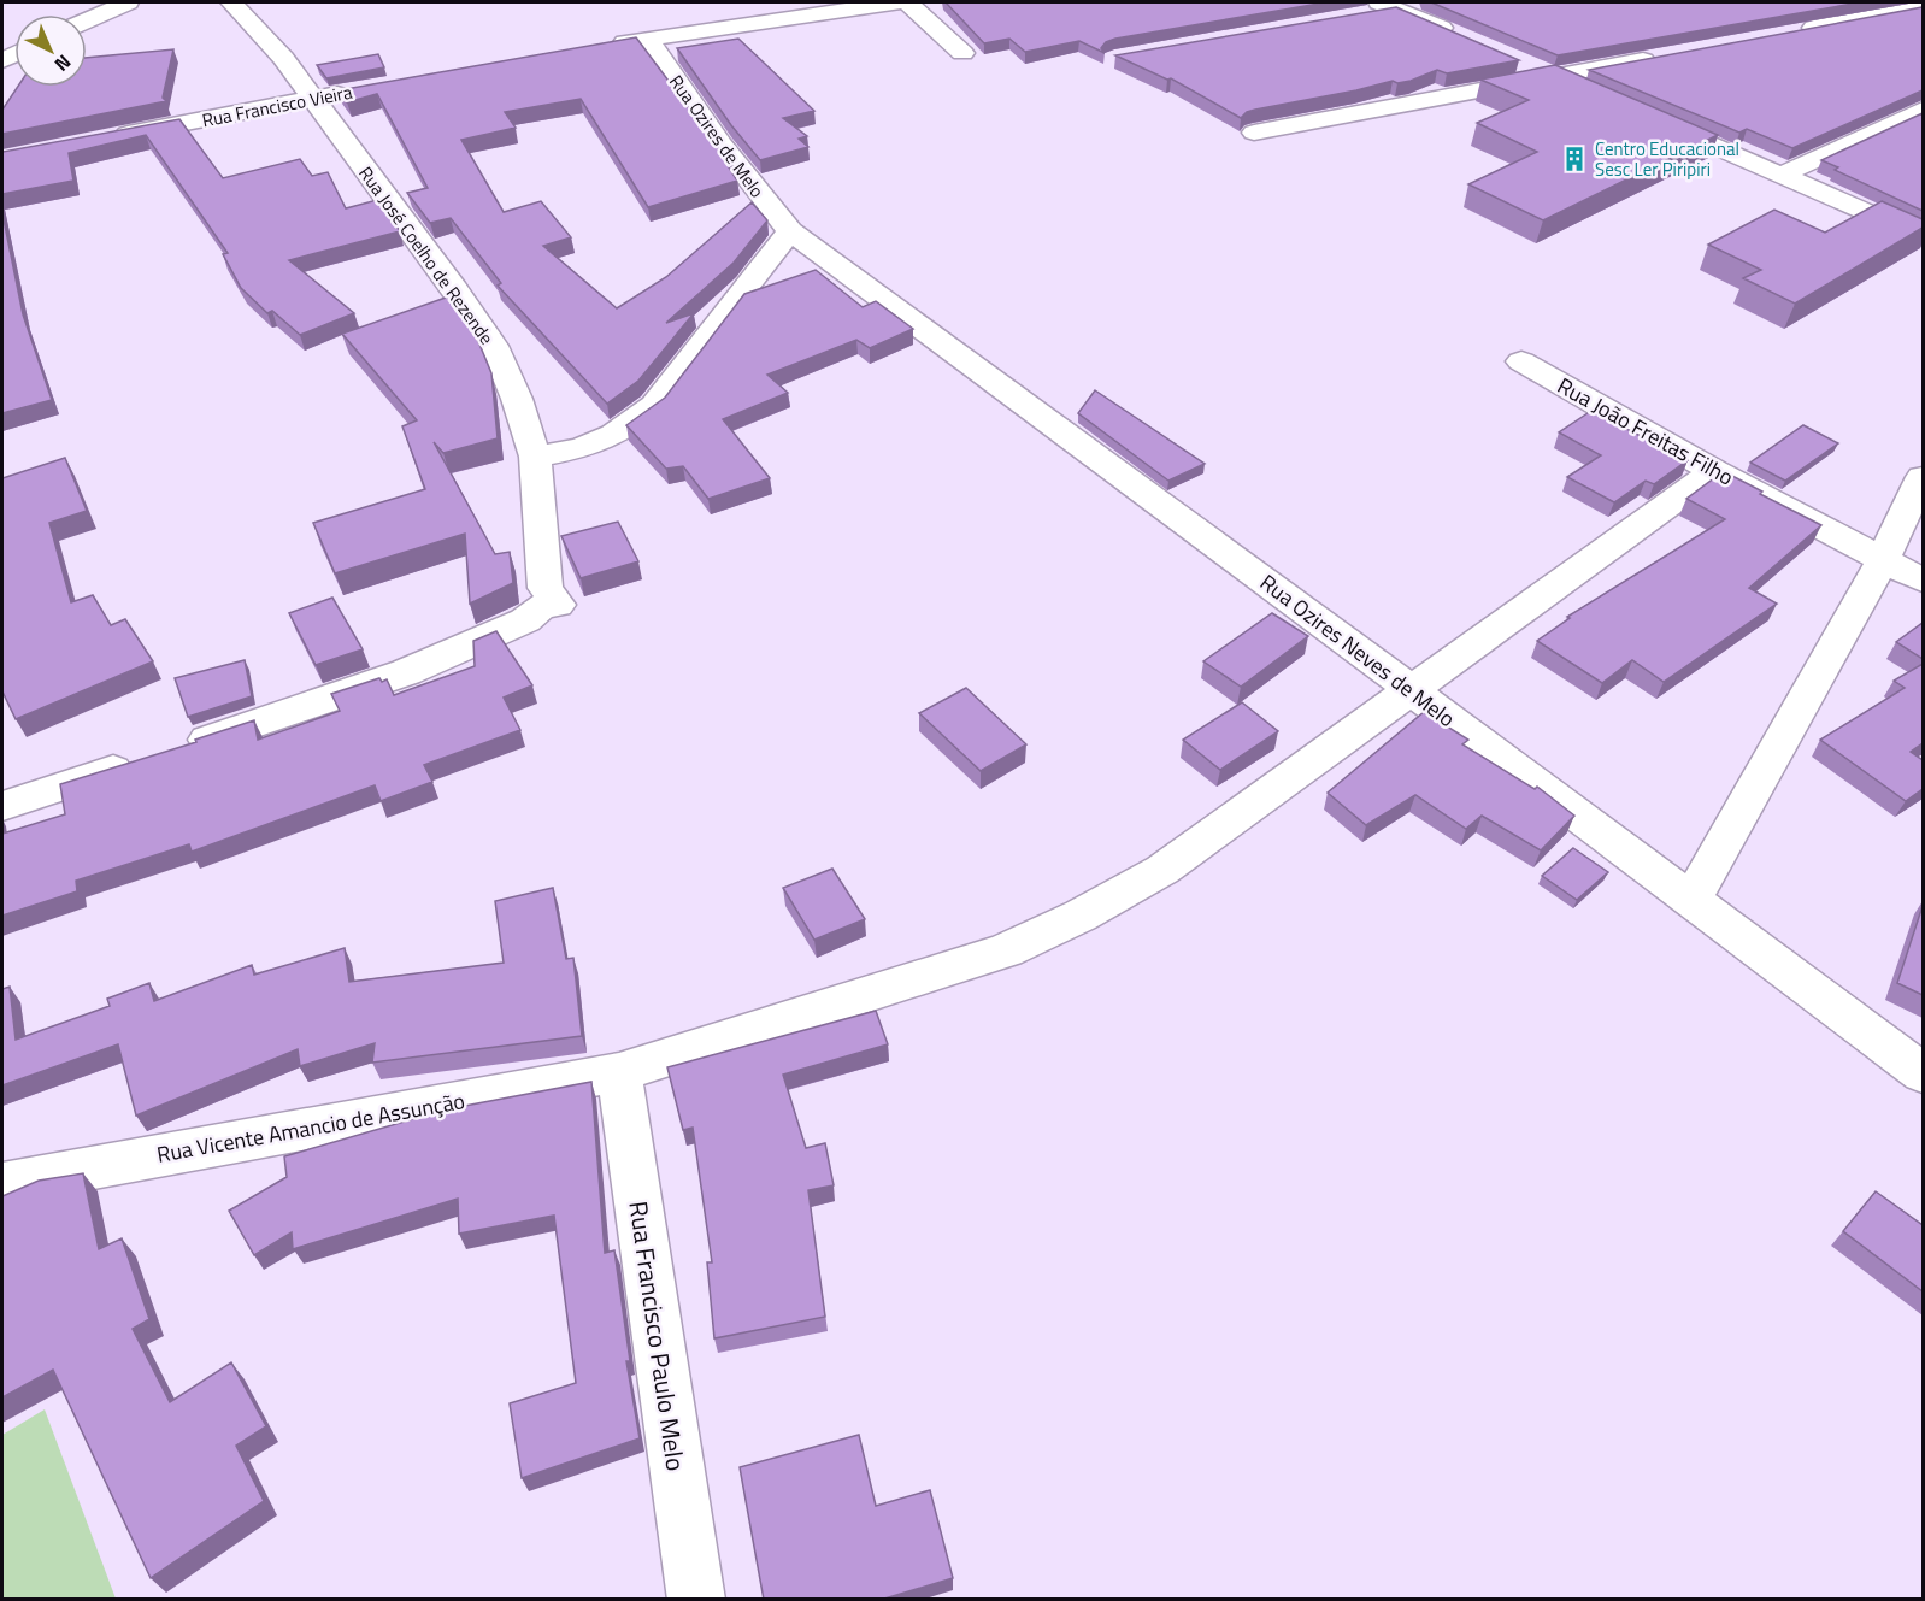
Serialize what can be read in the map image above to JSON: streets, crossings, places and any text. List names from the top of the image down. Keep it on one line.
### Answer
{"streets":{"street":["Rua Francisco Vieira","Rua Ozires de Melo","Rua José Coelho de Rezende","Rua João Freitas Filho","Rua Ozires Neves de Melo","Rua Vicente Amancio de Assunção","Rua Francisco Paulo Melo"]},"crossings":[["Rua Francisco Vieira","Rua José Coelho de Rezende"],["Rua Ozires de Melo","Rua Ozires Neves de Melo"],["Rua João Freitas Filho","Rua Vicente Amancio de Assunção"],["Rua Ozires Neves de Melo","Rua Vicente Amancio de Assunção"],["Rua Vicente Amancio de Assunção","Rua Francisco Paulo Melo"]],"places":{"building":["Centro Educacional Sesc Ler Piripiri"]},"north":"bottom right"}
